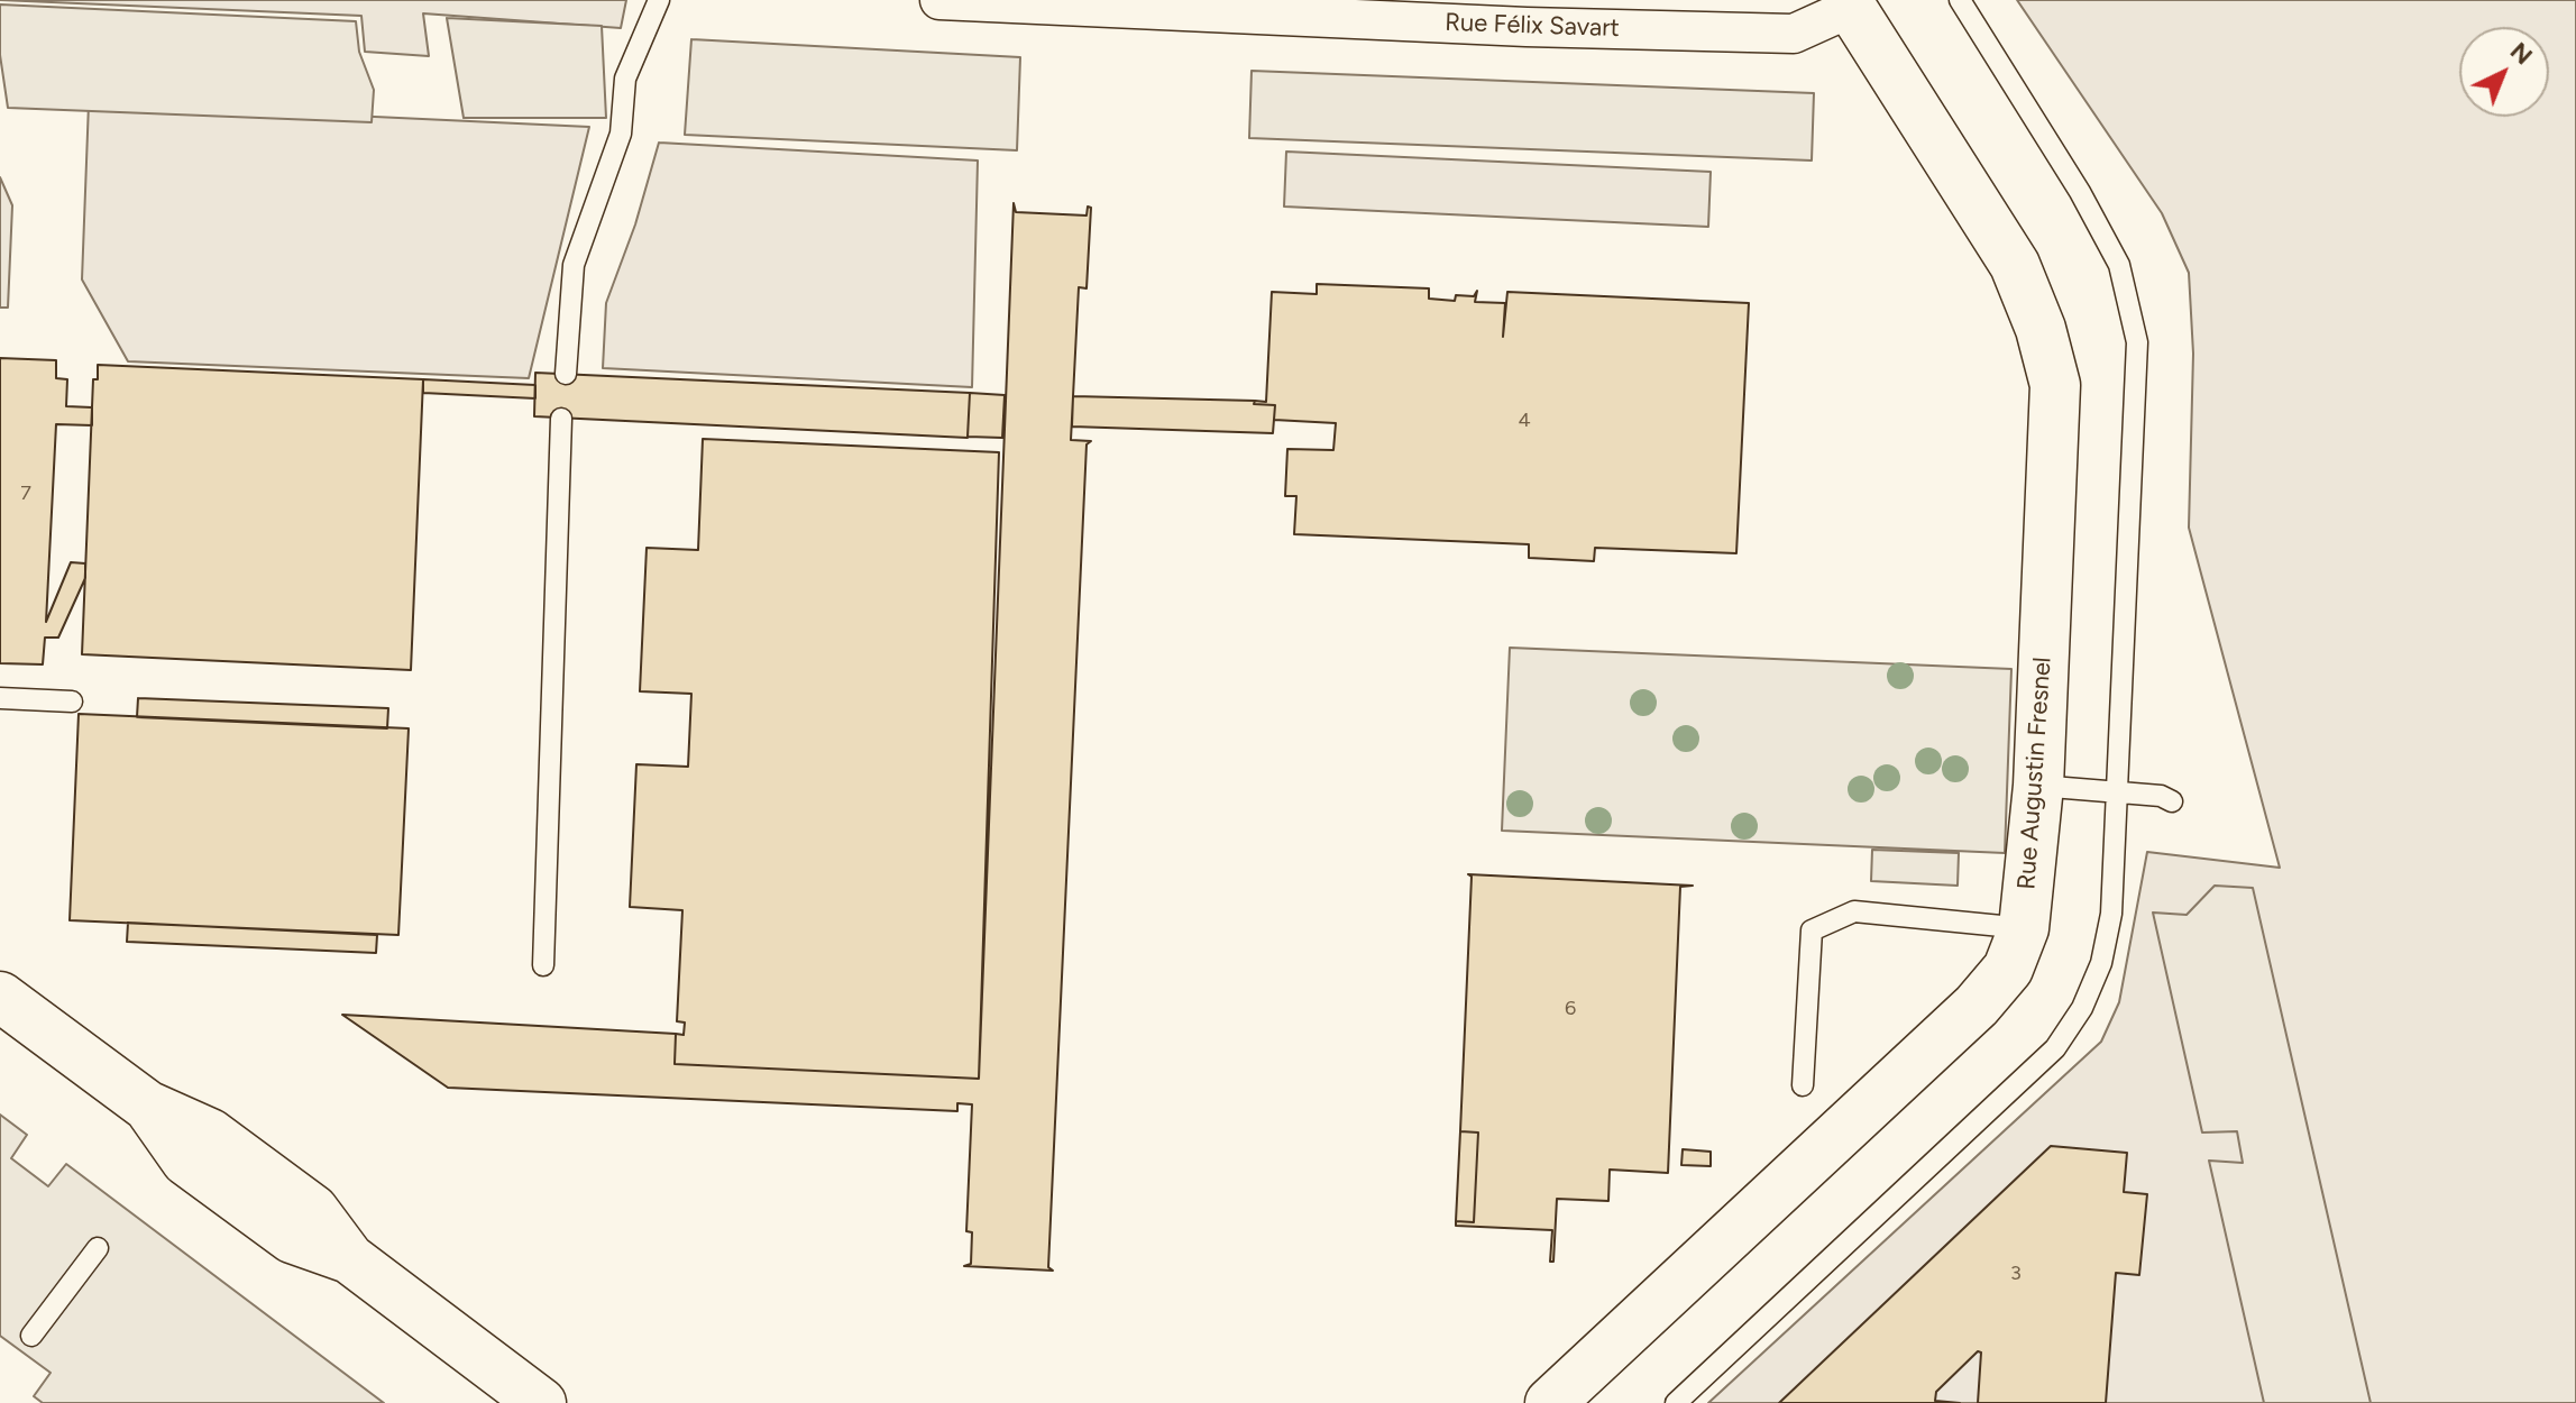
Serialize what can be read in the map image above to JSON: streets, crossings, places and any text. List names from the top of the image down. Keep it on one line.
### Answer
{"streets":{"street":["Rue Félix Savart","Rue Augustin Fresnel"]},"crossings":[["Rue Félix Savart","Rue Augustin Fresnel"]],"house_numbers":["4","7","6","3"],"north":"top right"}
